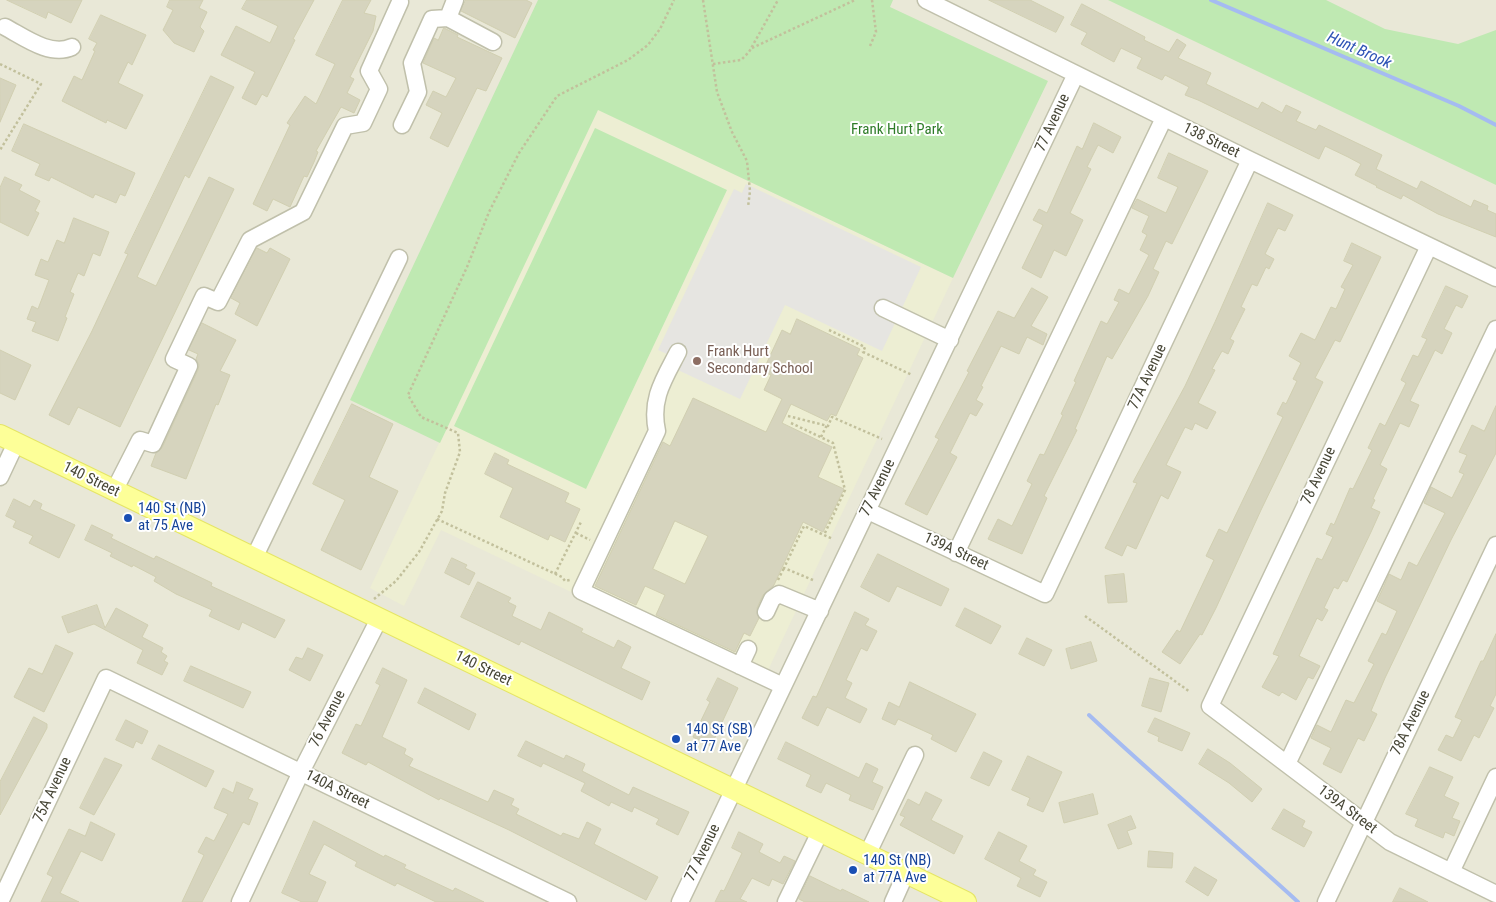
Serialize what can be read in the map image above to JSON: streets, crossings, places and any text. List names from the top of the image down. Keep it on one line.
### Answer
{"streets":{"main road":["140 Street"],"street":["77 Avenue","138 Street","77A Avenue","78 Avenue","139A Street","76 Avenue","78A Avenue","75A Avenue","140A Street"]},"crossings":[["77 Avenue","138 Street"],["77 Avenue","140 Street"],["77 Avenue","139A Street"],["138 Street","77A Avenue"],["138 Street","78 Avenue"],["77A Avenue","139A Street"],["78 Avenue","139A Street"],["140 Street","76 Avenue"],["139A Street","78A Avenue"],["76 Avenue","140A Street"],["75A Avenue","140A Street"]],"water":["Hunt Brook"],"parks":["Frank Hurt Park"],"places":["Frank Hurt Secondary School","140 St (NB) at 75 Ave","140 St (SB) at 77 Ave","140 St (NB) at 77A Ave"]}
